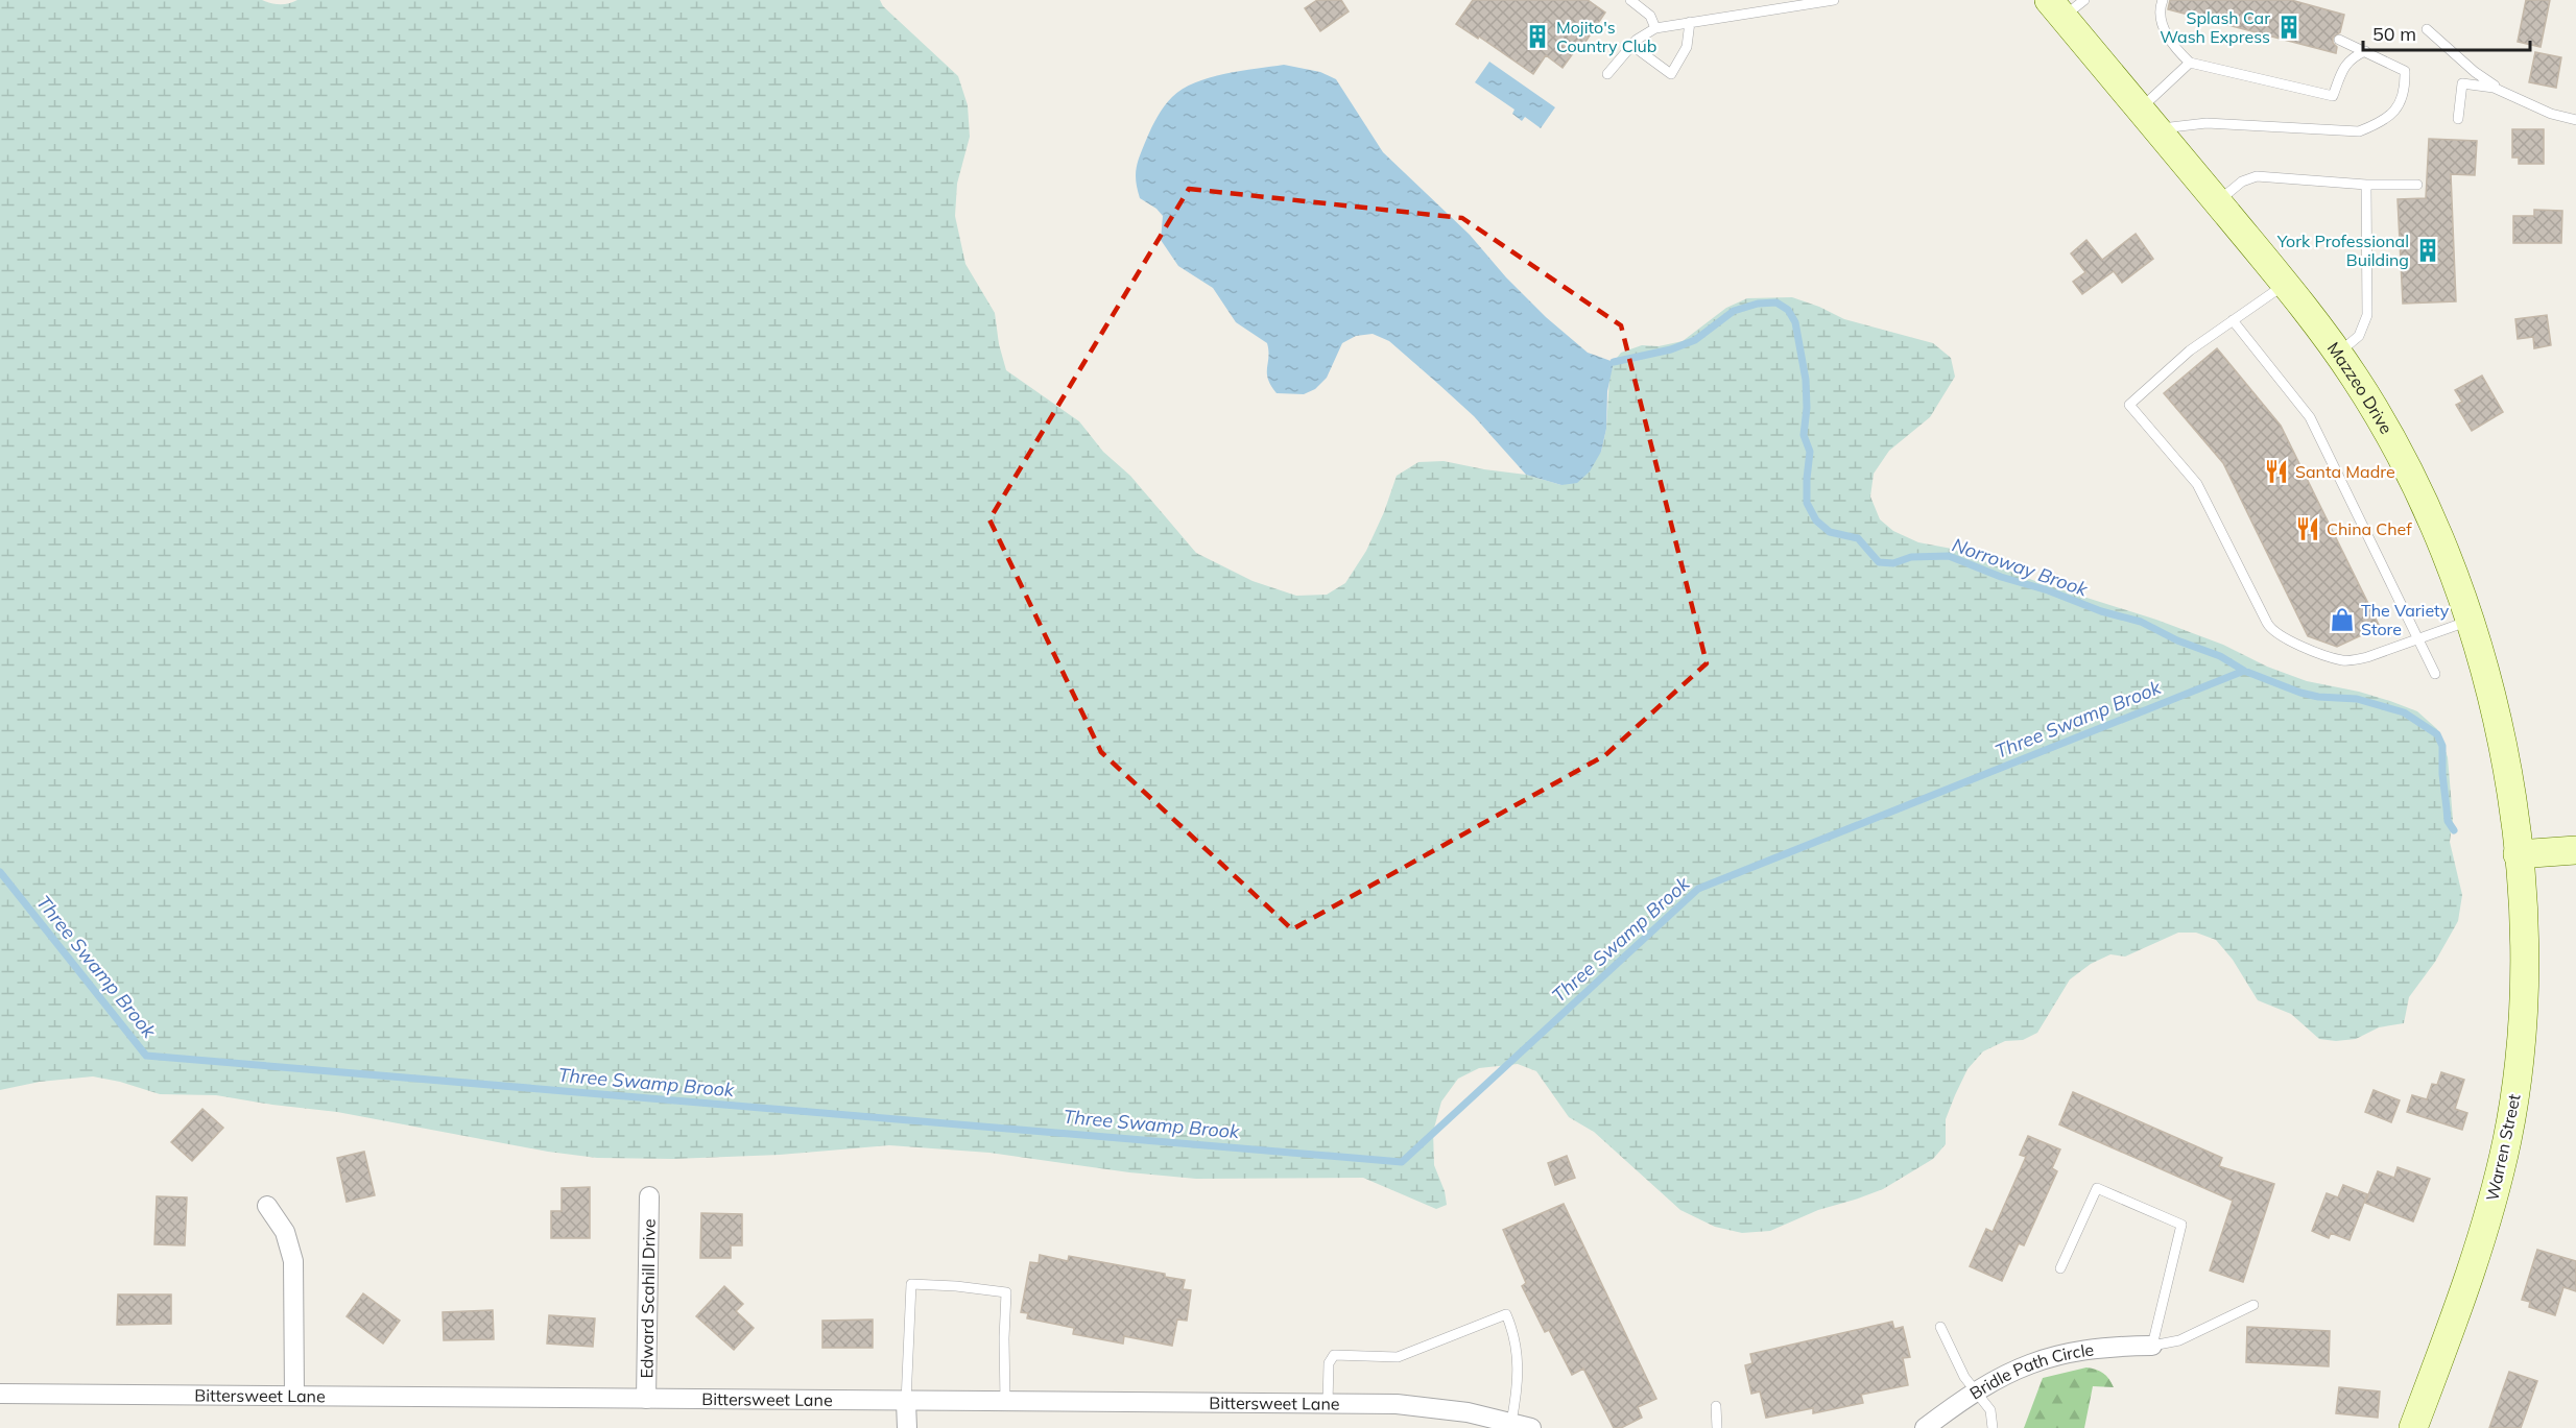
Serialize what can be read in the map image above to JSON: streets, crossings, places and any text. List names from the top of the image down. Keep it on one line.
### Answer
{"streets":{"main road":["Mazzeo Drive","Warren Street"],"street":["Edward Scahill Drive","Bridle Path Circle","Bittersweet Lane"]},"crossings":[["Mazzeo Drive","Warren Street"],["Edward Scahill Drive","Bittersweet Lane"]],"water":["Norroway Brook","Three Swamp Brook"],"places":{"building":["Splash Car Wash Express","Mojito's Country Club","York Professional Building"],"restaurant":["Santa Madre","China Chef"],"shop":["The Variety Store"]},"scale_bar":"50 m"}
